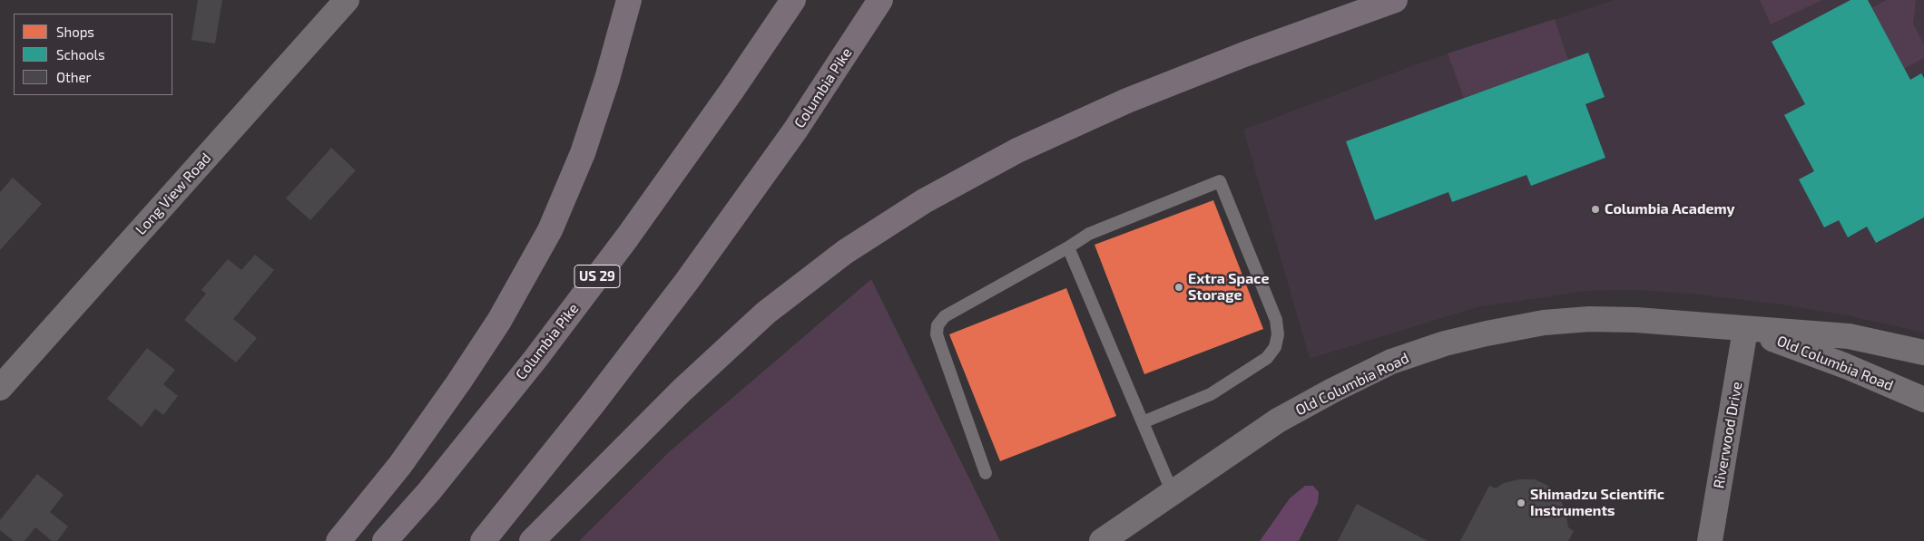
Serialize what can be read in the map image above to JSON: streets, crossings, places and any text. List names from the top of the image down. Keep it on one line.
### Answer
{"streets":{"highway":["Columbia Pike","US 29"],"street":["Long View Road","Old Columbia Road","Riverwood Drive"]},"crossings":[["Old Columbia Road","Riverwood Drive"]],"places":["Columbia Academy","Extra Space Storage","Shimadzu Scientific Instruments"],"legend":["Shops","Schools","Other"]}
